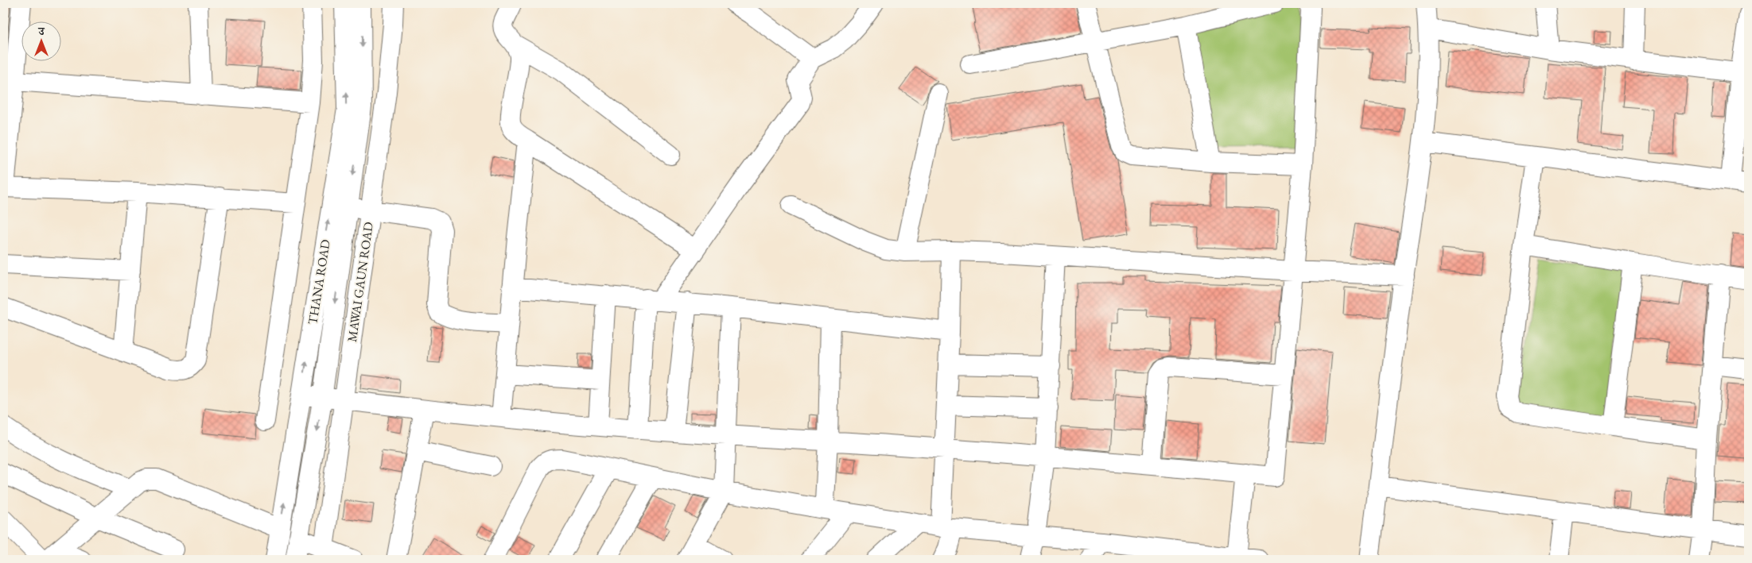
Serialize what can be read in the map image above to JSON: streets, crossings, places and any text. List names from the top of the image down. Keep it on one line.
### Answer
{"streets":{"street":["THANA ROAD","MAWAI GAUN ROAD"]},"north":"top"}
